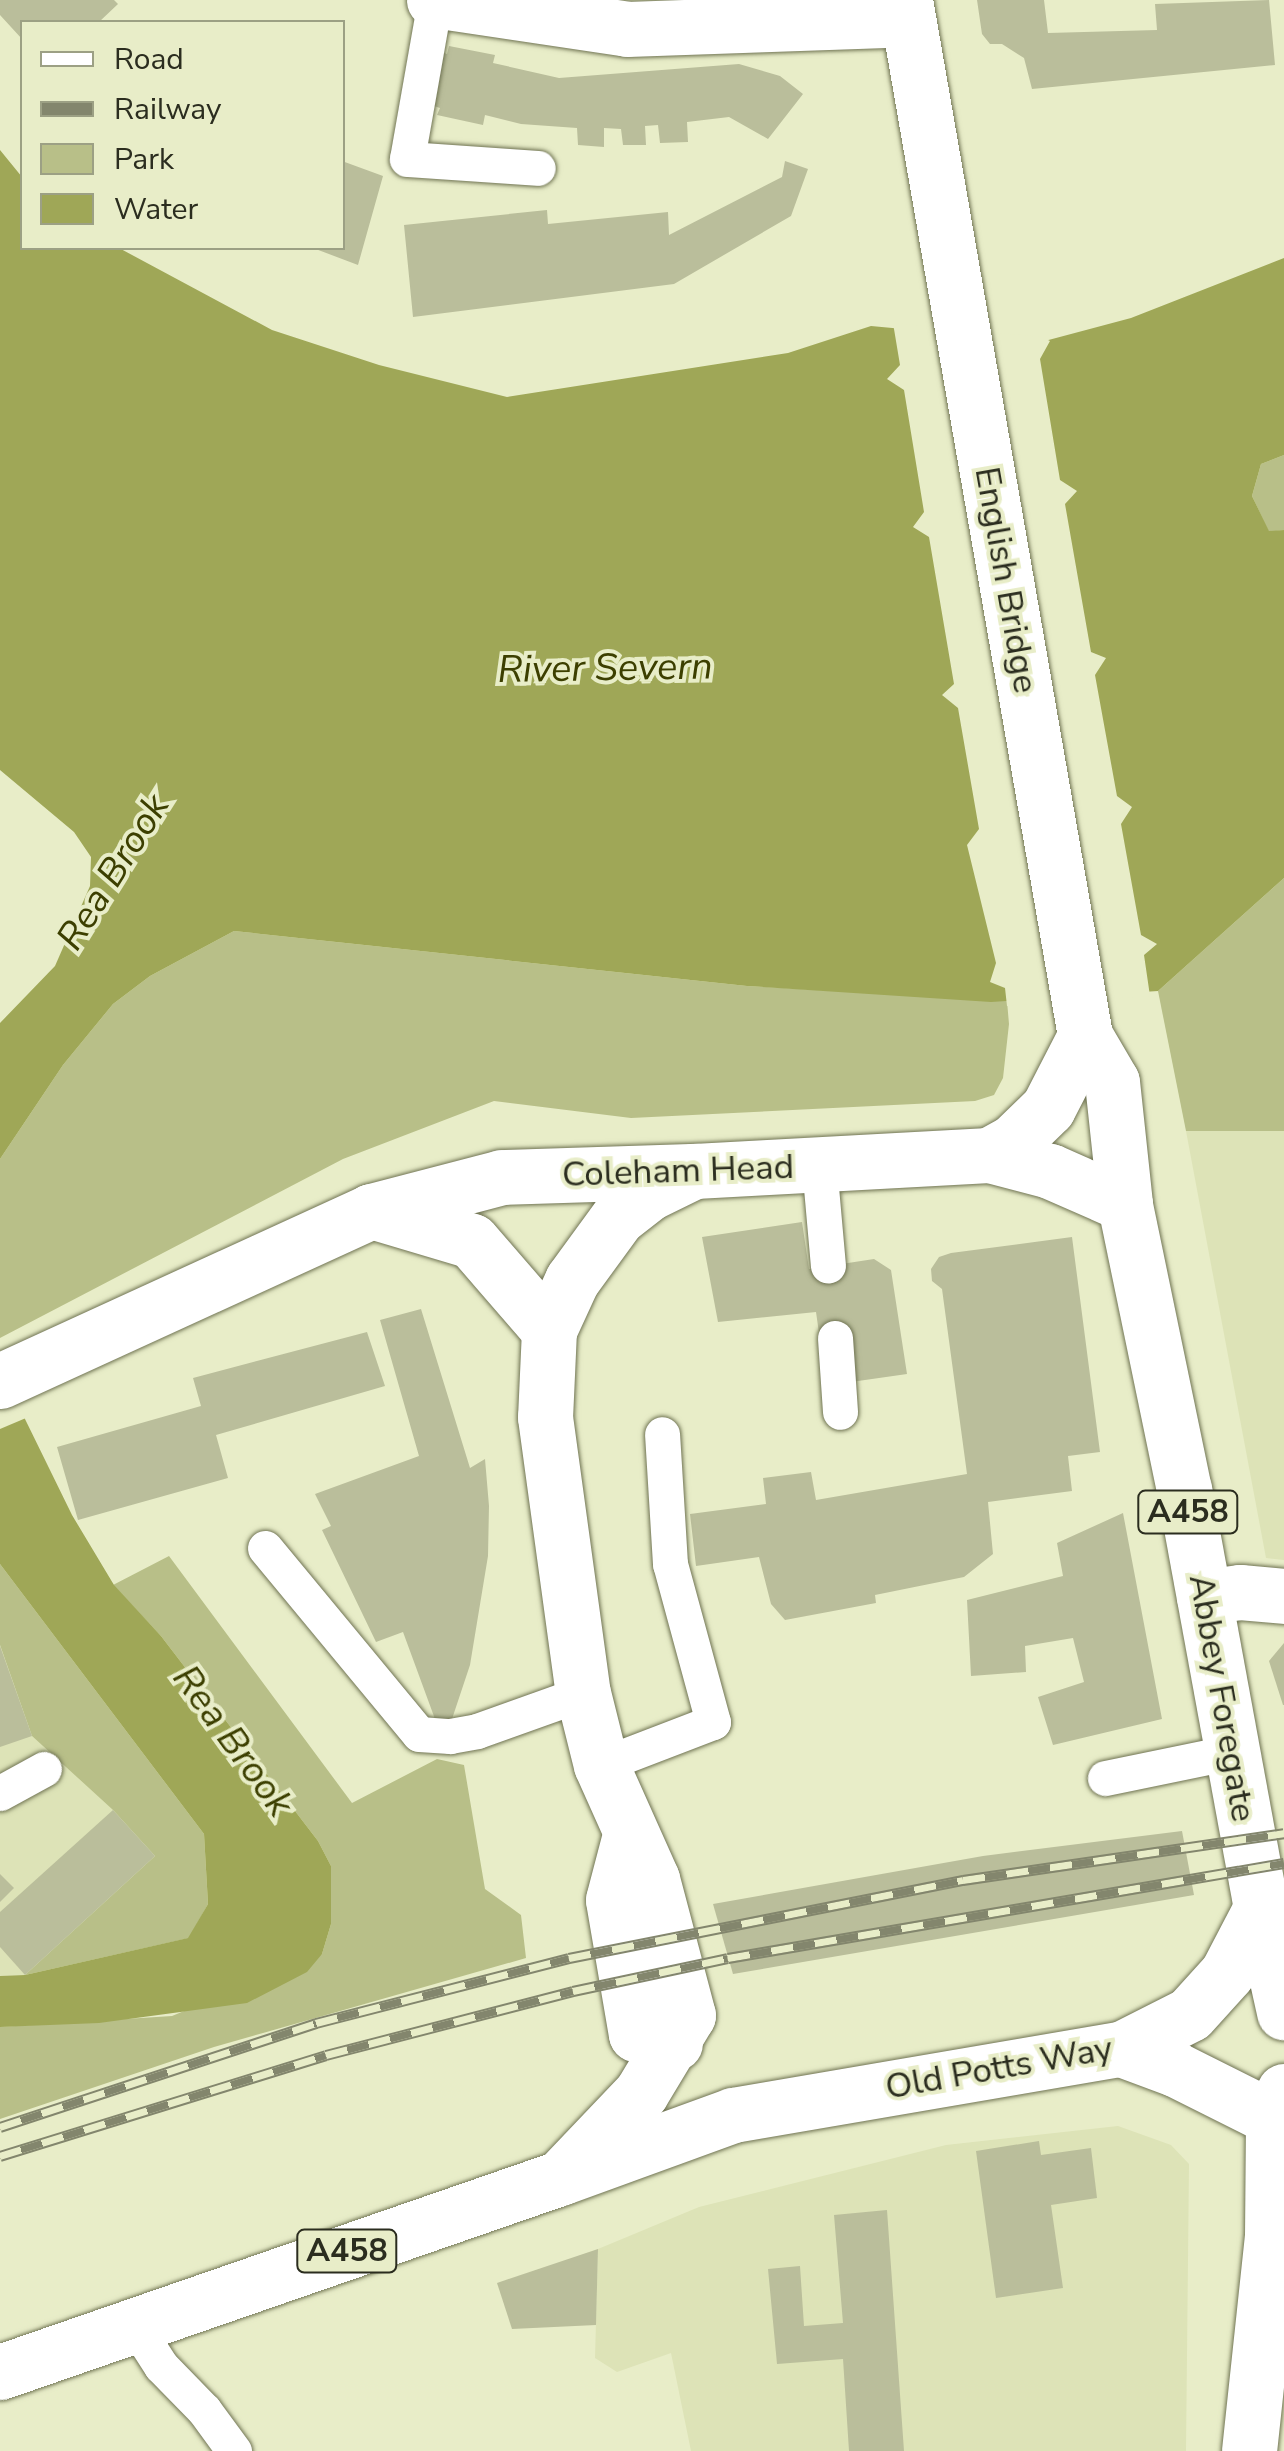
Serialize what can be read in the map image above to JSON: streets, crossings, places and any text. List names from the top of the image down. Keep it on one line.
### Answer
{"streets":{"main road":["English Bridge","Coleham Head","A458","Abbey Foregate","Old Potts Way"]},"crossings":[["English Bridge","Abbey Foregate"],["Coleham Head","Abbey Foregate"],["Abbey Foregate","Old Potts Way"]],"water":["River Severn","Rea Brook"],"legend":["Road","Railway","Park","Water"]}
